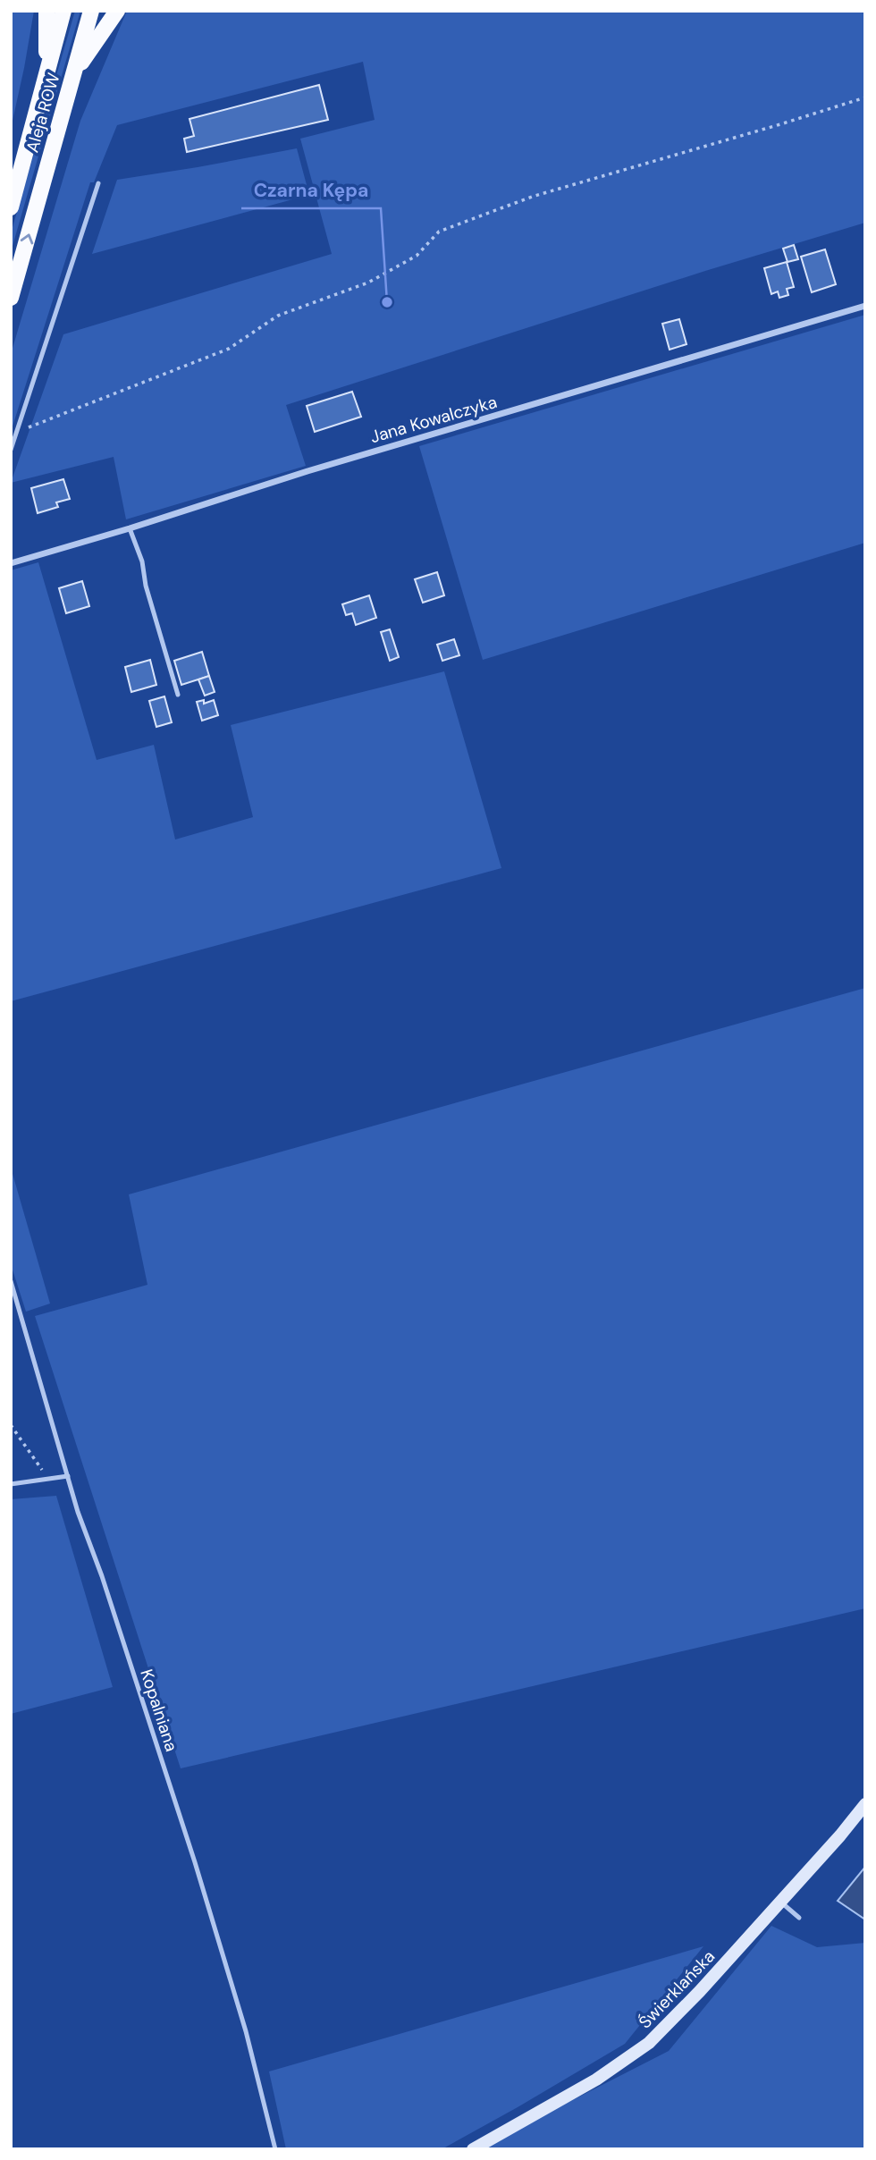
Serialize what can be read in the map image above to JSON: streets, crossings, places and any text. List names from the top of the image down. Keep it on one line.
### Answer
{"streets":{"main road":["Aleja ROW"],"street":["Jana Kowalczyka","Świerklańska"],"lane":["Kopalniana"]},"places":["Czarna Kępa"]}
